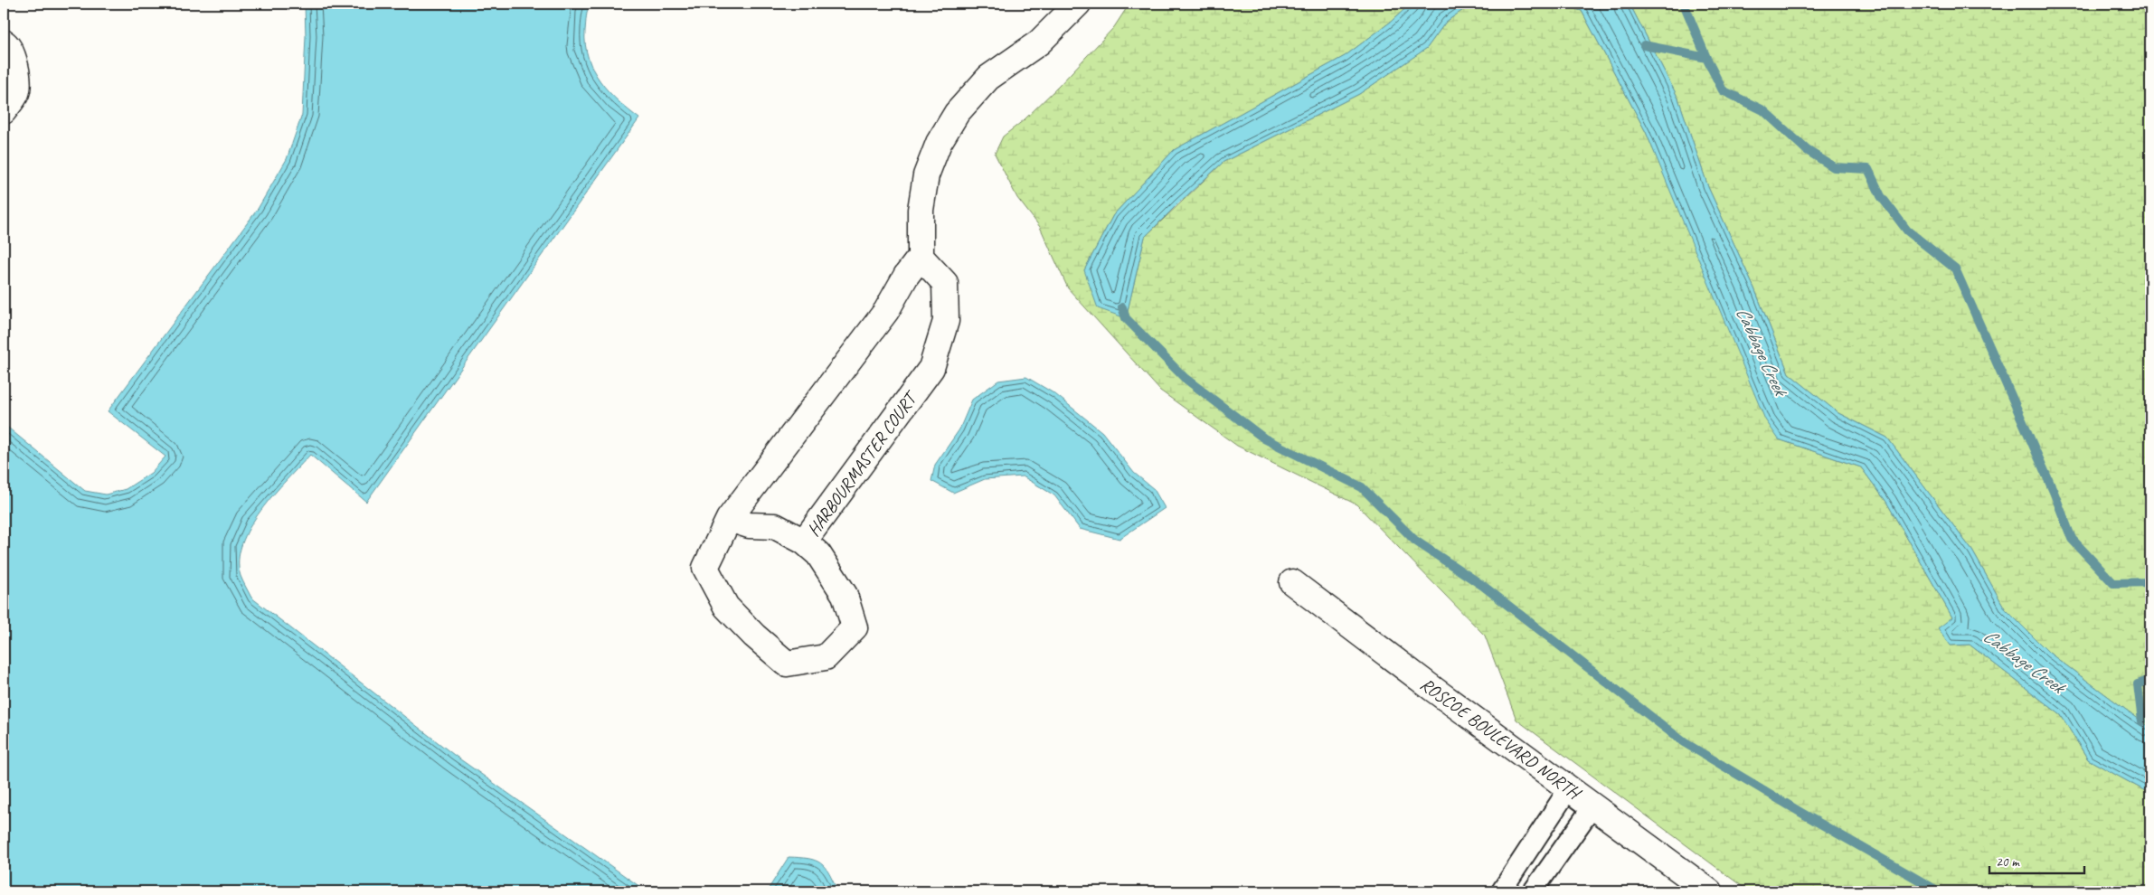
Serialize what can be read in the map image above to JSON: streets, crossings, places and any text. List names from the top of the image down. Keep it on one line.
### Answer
{"streets":{"street":["HARBOURMASTER COURT","ROSCOE BOULEVARD NORTH"]},"water":["Cabbage Creek"],"scale_bar":"20 m"}
